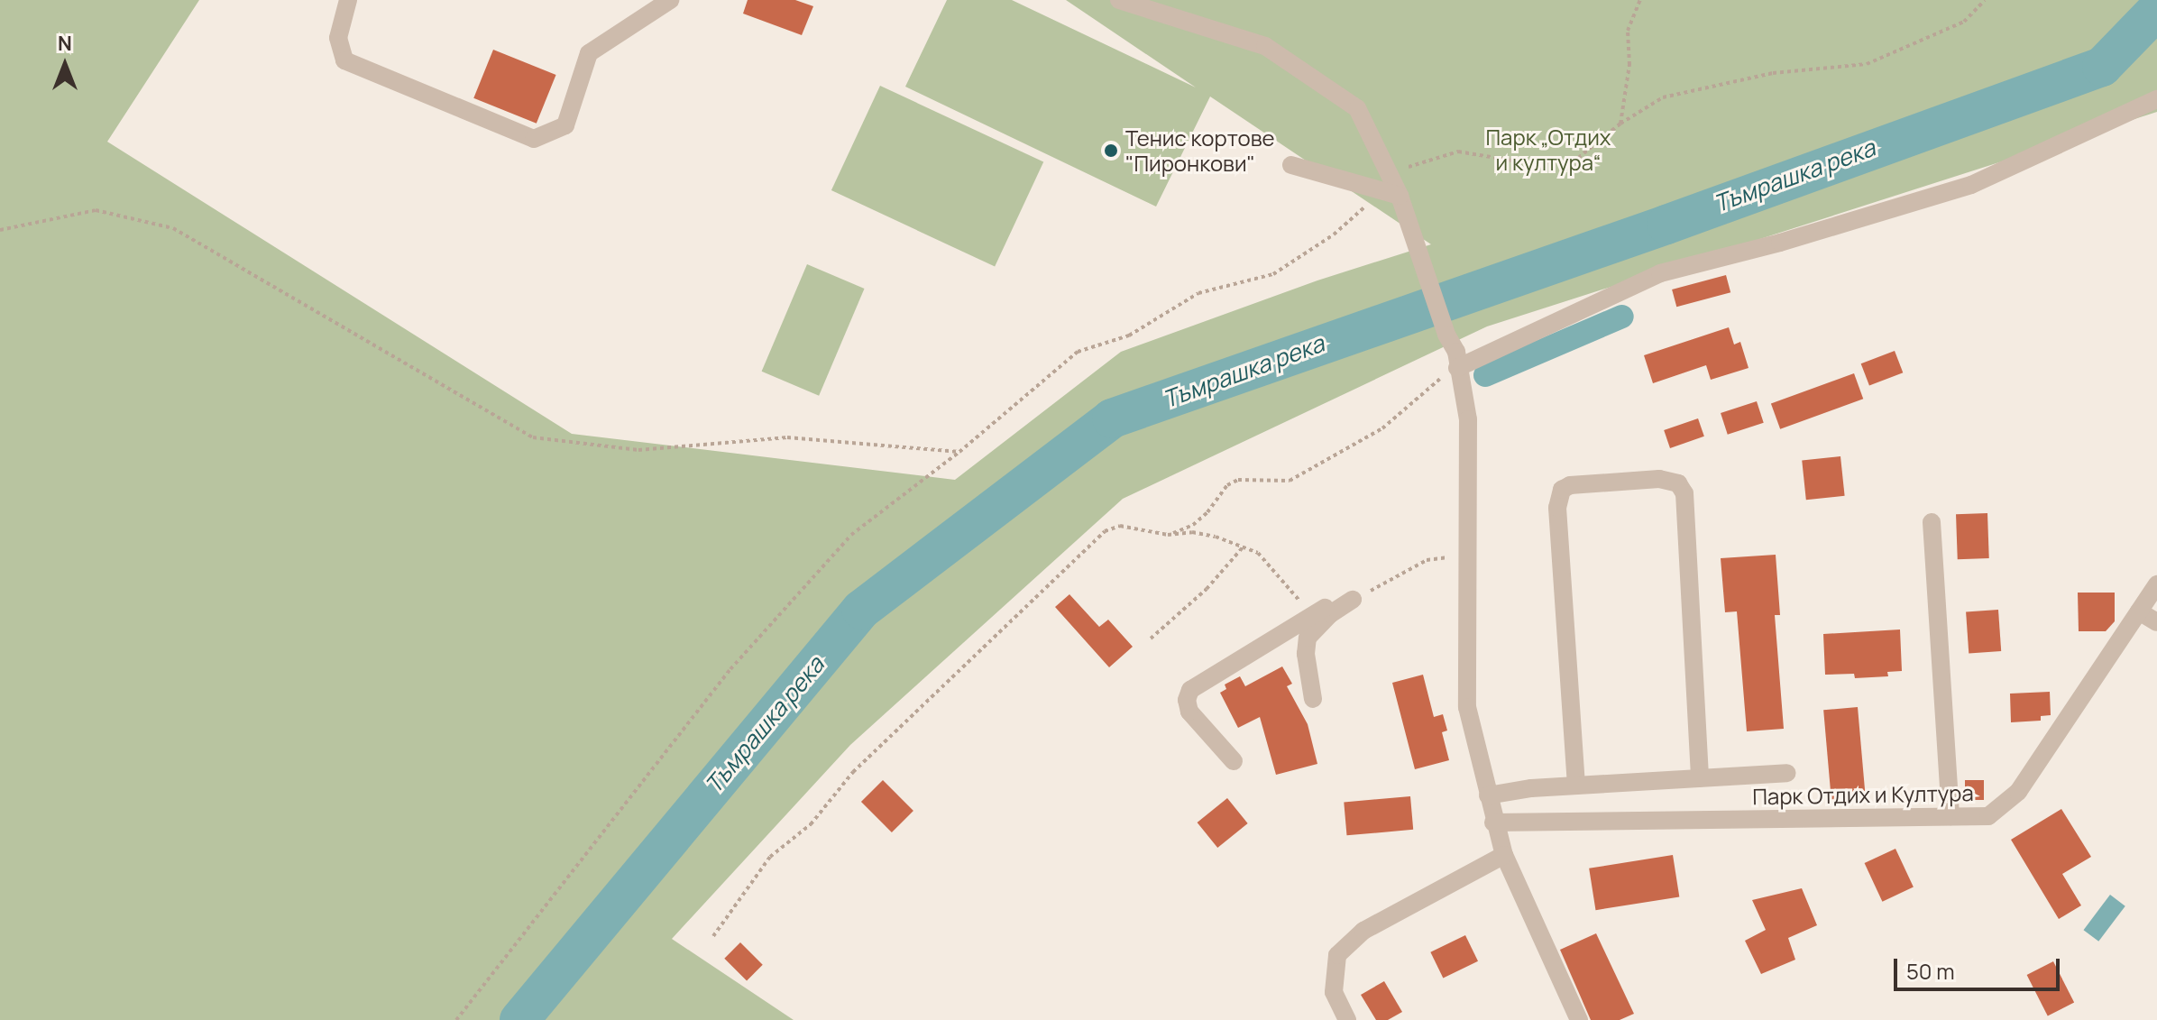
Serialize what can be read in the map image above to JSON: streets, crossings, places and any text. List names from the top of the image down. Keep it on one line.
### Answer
{"streets":{"street":["Парк Отдих и Култура"]},"water":["Тъмрашка река"],"parks":["Парк „Отдих и култура“"],"places":["Тенис кортове \"Пиронкови\""],"scale_bar":"50 m","north":"top"}
